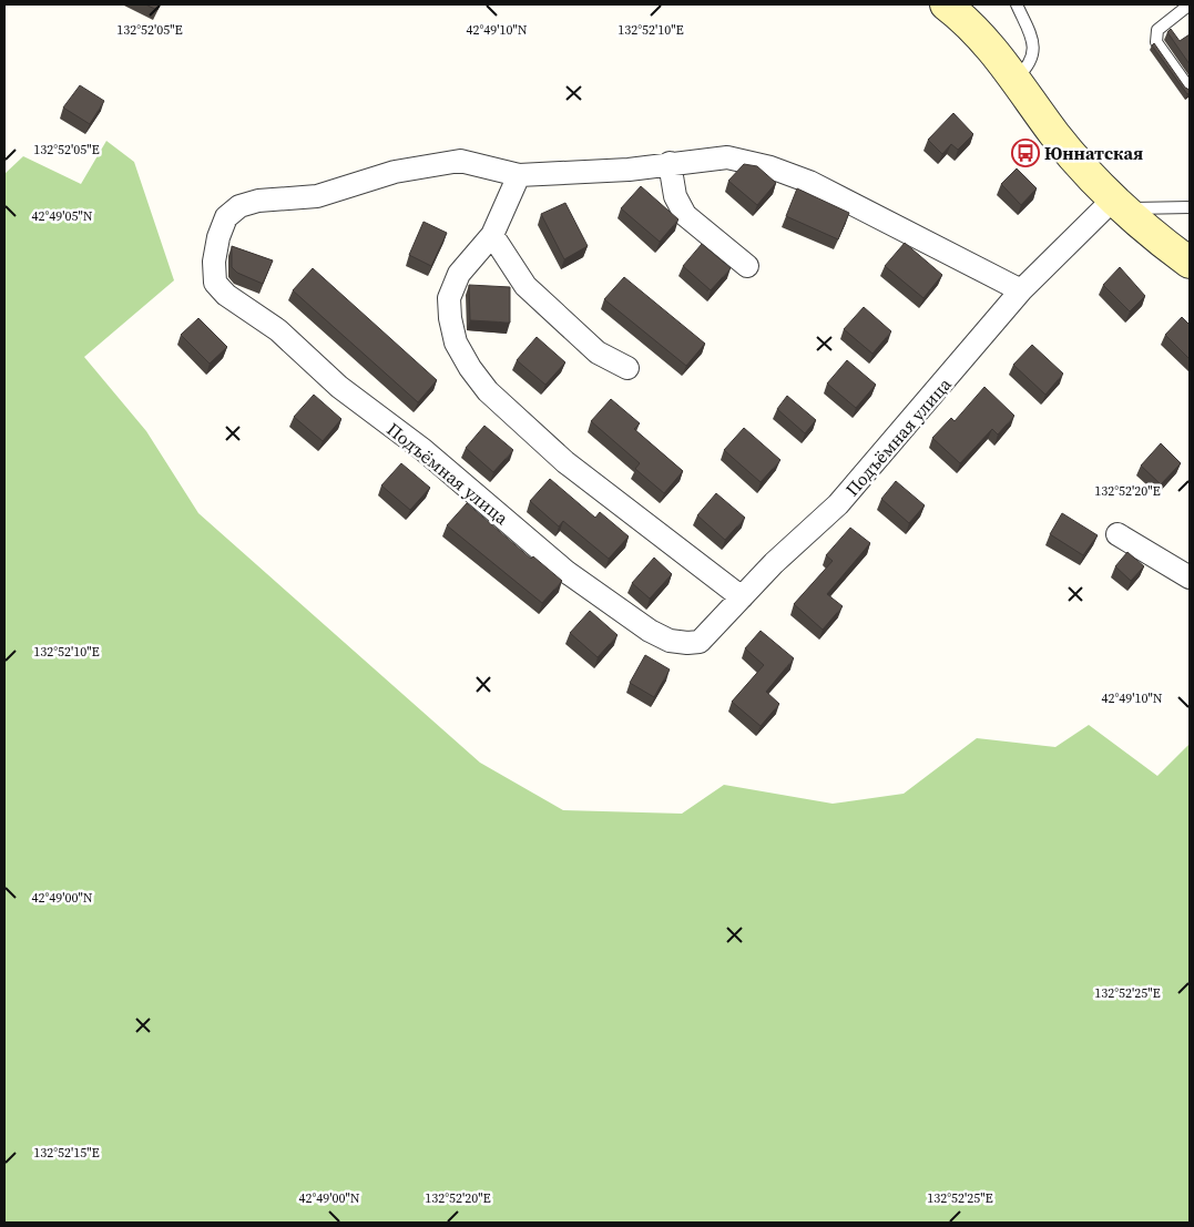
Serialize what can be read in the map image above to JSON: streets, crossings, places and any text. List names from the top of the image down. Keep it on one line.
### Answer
{"streets":{"street":["Подъёмная улица"]},"places":{"bus stop":["Юннатская"]},"coordinates":["132°52'05\"E","42°49'10\"N","132°52'10\"E","42°49'05\"N","132°52'20\"E","42°49'00\"N","132°52'25\"E","132°52'15\"E"]}
